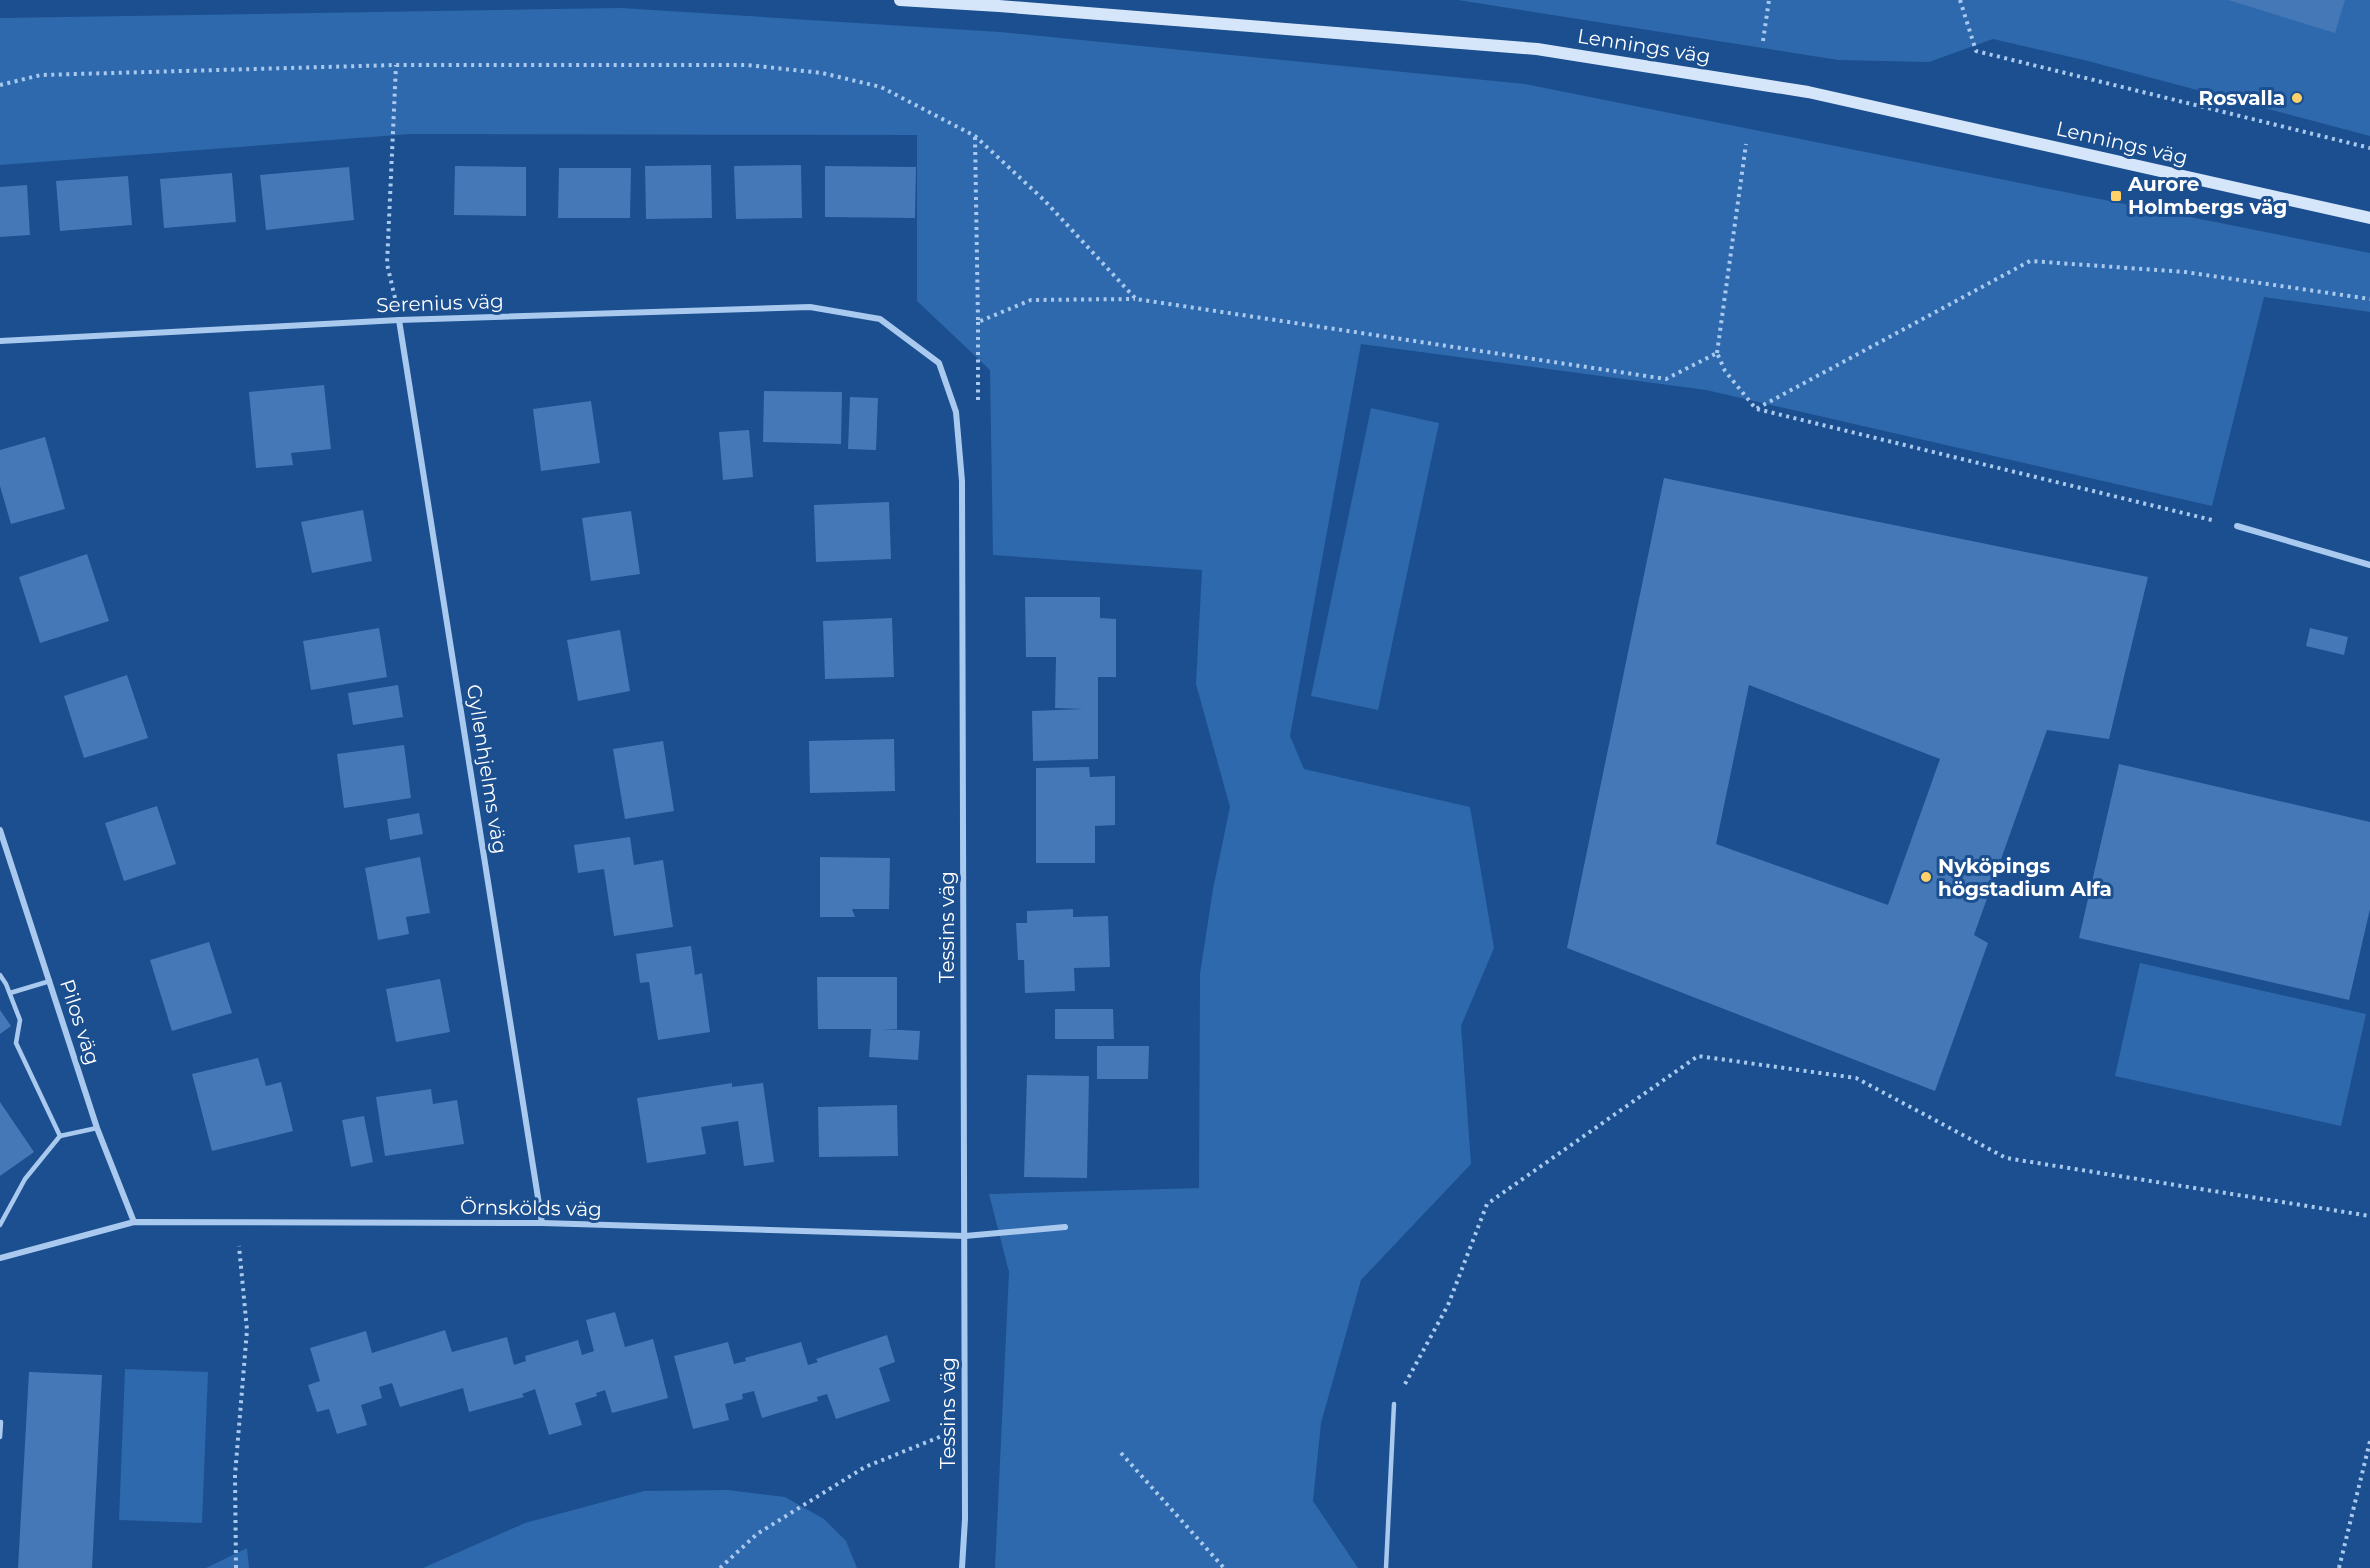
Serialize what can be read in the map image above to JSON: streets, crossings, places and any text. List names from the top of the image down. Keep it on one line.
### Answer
{"streets":{"main road":["Lennings väg"],"street":["Serenius väg","Gyllenhjelms väg","Tessins väg","Pilos väg","Örnskölds väg"]},"crossings":[["Serenius väg","Gyllenhjelms väg"],["Serenius väg","Tessins väg"],["Gyllenhjelms väg","Örnskölds väg"],["Tessins väg","Örnskölds väg"],["Pilos väg","Örnskölds väg"]],"places":{"other":["Rosvalla","Nyköpings högstadium Alfa"],"transit":["Aurore Holmbergs väg"]}}
